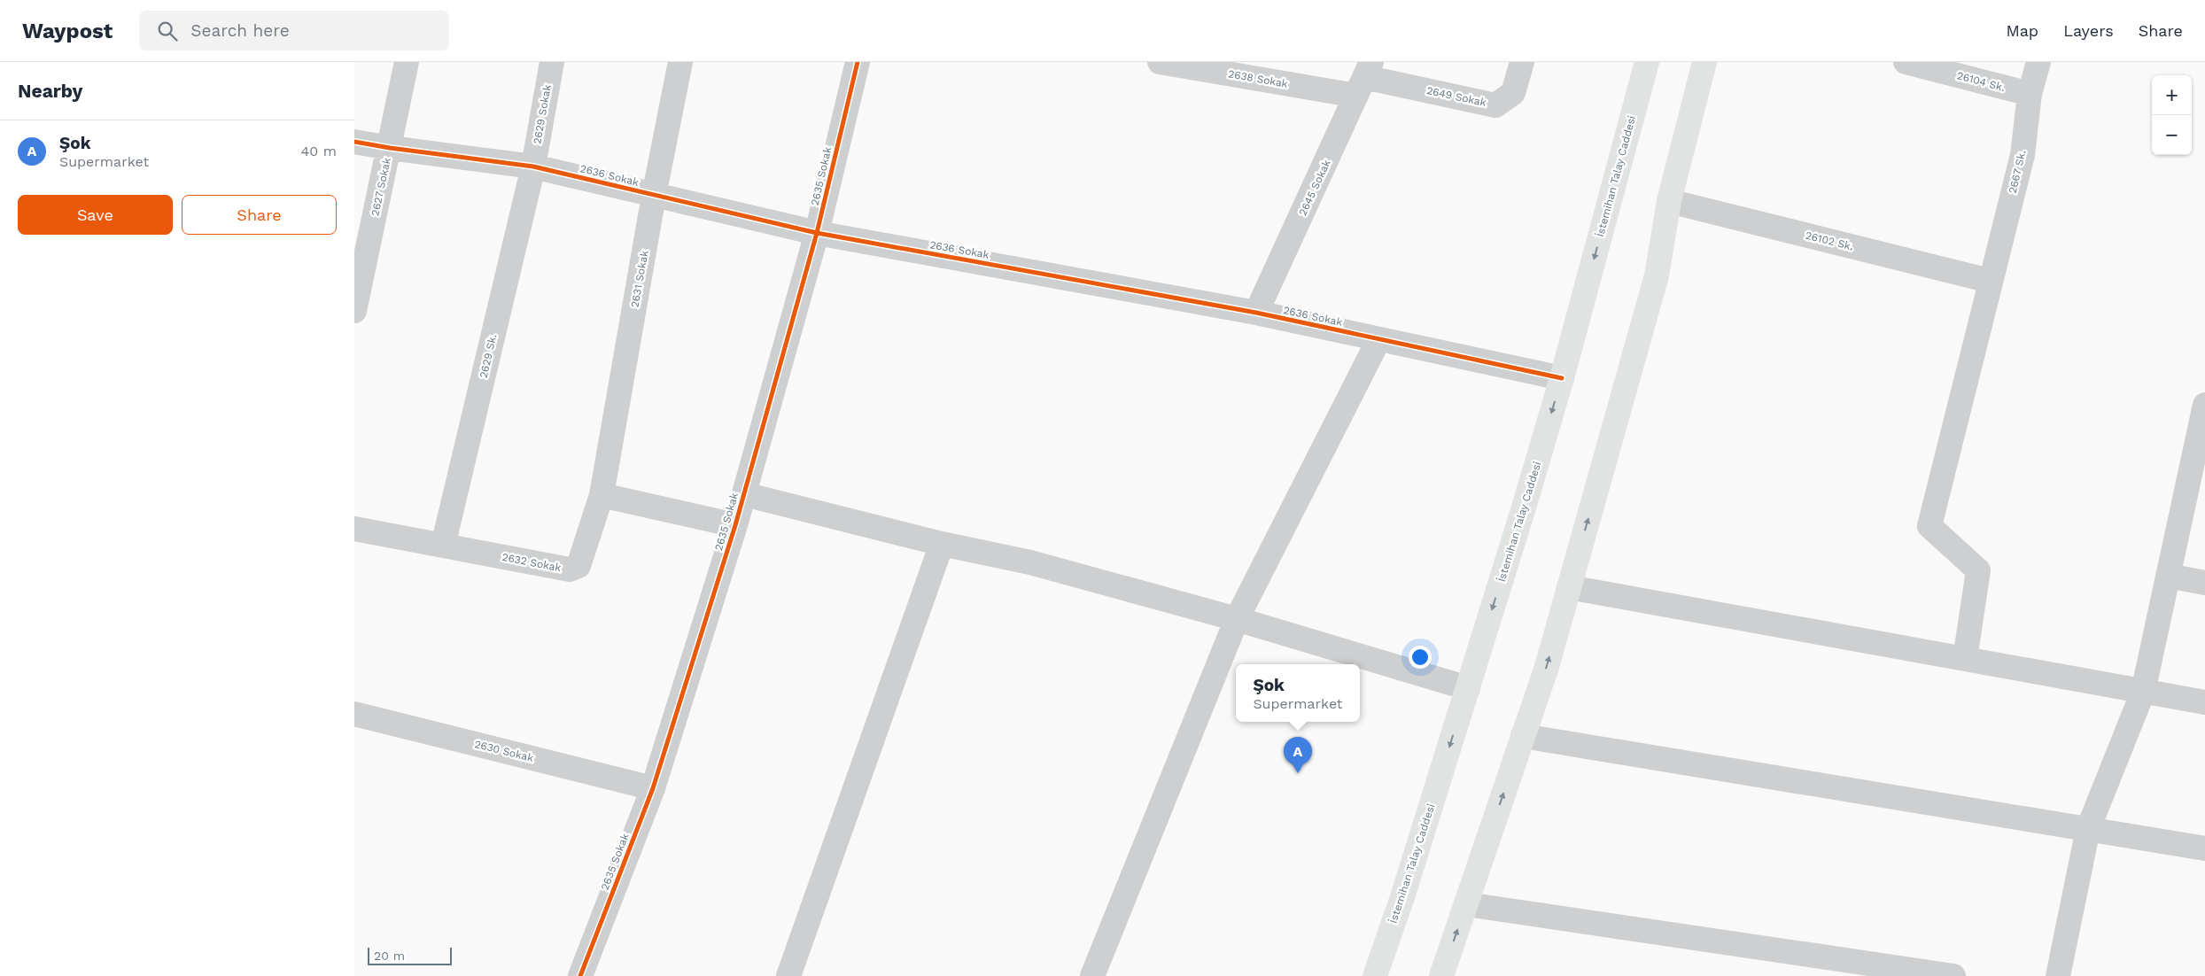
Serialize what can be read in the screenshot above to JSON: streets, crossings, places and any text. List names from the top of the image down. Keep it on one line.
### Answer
{"streets":{"main road":["İstemihan Talay Caddesi"],"street":["2638 Sokak","26104 Sk.","2649 Sokak","2629 Sokak","2667 Sk.","2636 Sokak","2635 Sokak","2627 Sokak","2645 Sokak","26102 Sk.","2631 Sokak","2629 Sk.","2632 Sokak","2630 Sokak"]},"crossings":[["2638 Sokak","2649 Sokak"],["2638 Sokak","2645 Sokak"],["26104 Sk.","2667 Sk."],["2649 Sokak","2645 Sokak"],["2629 Sokak","2636 Sokak"],["2629 Sokak","2629 Sk."],["2667 Sk.","26102 Sk."],["2636 Sokak","2635 Sokak"],["2636 Sokak","İstemihan Talay Caddesi"],["2636 Sokak","2627 Sokak"],["2636 Sokak","2645 Sokak"],["2636 Sokak","2631 Sokak"],["2636 Sokak","2629 Sk."],["2635 Sokak","2630 Sokak"],["2631 Sokak","2632 Sokak"],["2629 Sk.","2632 Sokak"]],"scale_bar":"20 m","page":{"header":"Waypost","search":"Search here","nav":["Map","Layers","Share"],"heading":"Nearby","map_buttons":["+","−"],"list":[{"mark":"A","name":"Şok","note":"Supermarket","value":"40 m"}],"buttons":["Save","Share"],"popup":["Şok","Supermarket"],"pins":"A","scale":"20 m"}}
